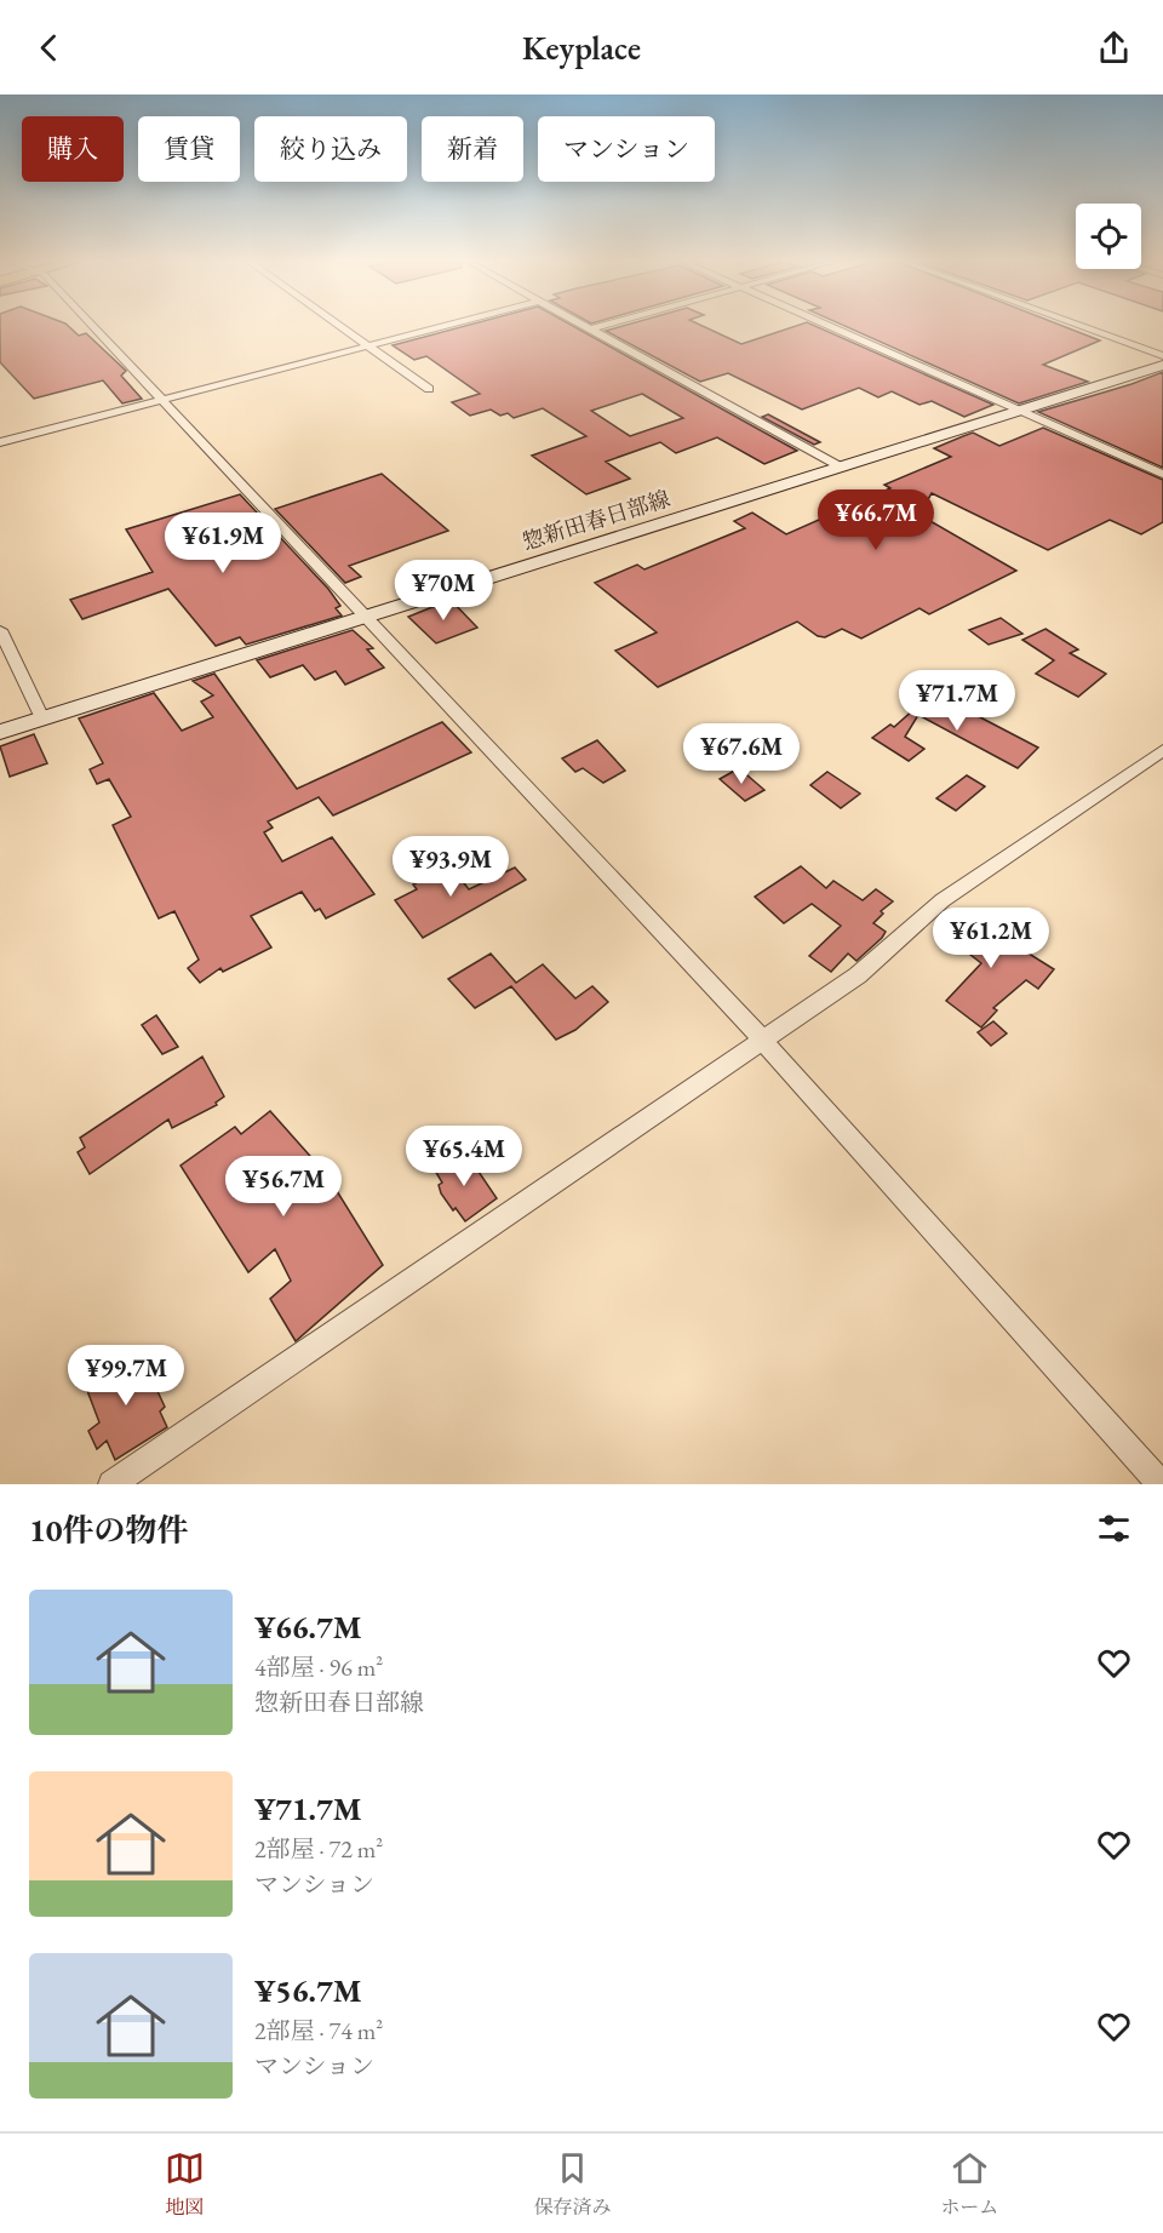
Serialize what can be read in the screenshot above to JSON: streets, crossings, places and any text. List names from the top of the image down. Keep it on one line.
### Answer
{"streets":{"main road":["惣新田春日部線"]},"page":{"header":"Keyplace","chip":["購入","賃貸","絞り込み","新着","マンション"],"price":["¥66.7M","¥61.9M","¥70M","¥71.7M","¥67.6M","¥93.9M","¥61.2M","¥65.4M","¥56.7M","¥99.7M"],"heading":"10件の物件","list":[{"name":"¥66.7M","note":"4部屋 · 96 m² · 惣新田春日部線"},{"name":"¥71.7M","note":"2部屋 · 72 m² · マンション"},{"name":"¥56.7M","note":"2部屋 · 74 m² · マンション"}],"tabs":["地図","保存済み","ホーム"]}}
